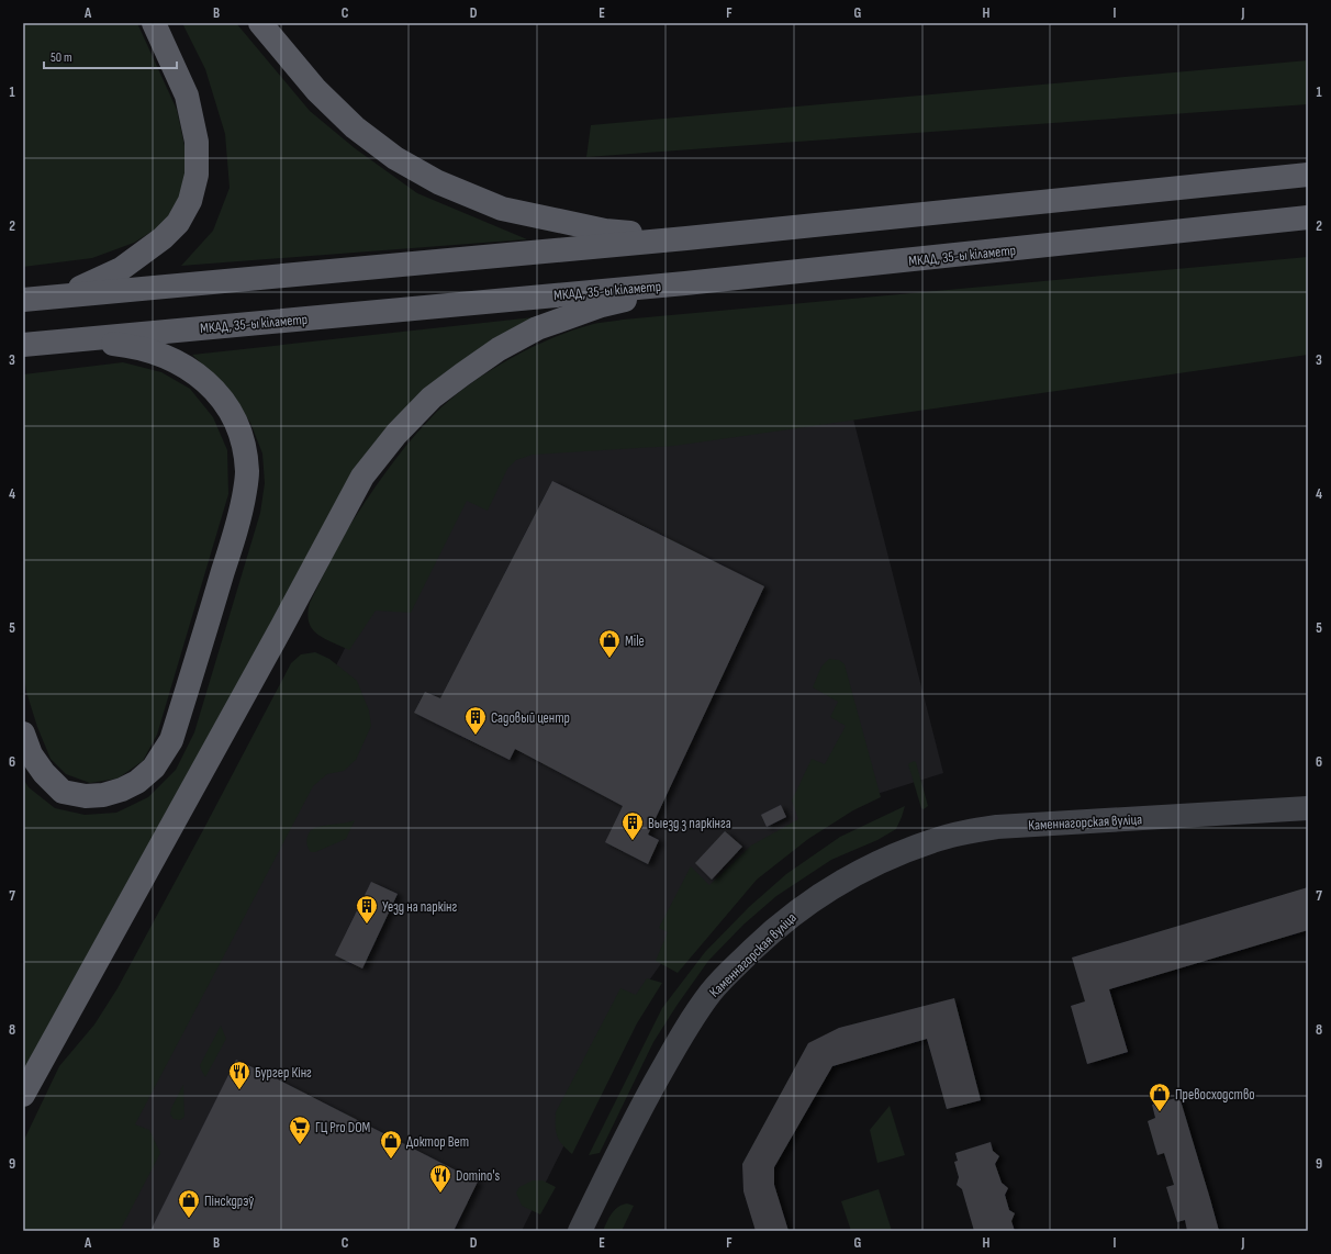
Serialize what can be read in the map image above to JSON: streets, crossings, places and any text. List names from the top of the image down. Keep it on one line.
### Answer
{"streets":{"highway":["МКАД, 35-ы кіламетр"],"main road":["Каменнагорская вуліца"]},"places":{"shop":["Mile","Превосходство","Доктор Вет","Пінскдрэў"],"building":["Садовый центр","Выезд з паркінга","Уезд на паркінг"],"restaurant":["Бургер Кінг","Domino's"],"supermarket":["ГЦ Pro DOM"]},"scale_bar":"50 m","grid":{"columns":["A","B","C","D","E","F","G","H","I","J"],"rows":["1","2","3","4","5","6","7","8","9"]}}
